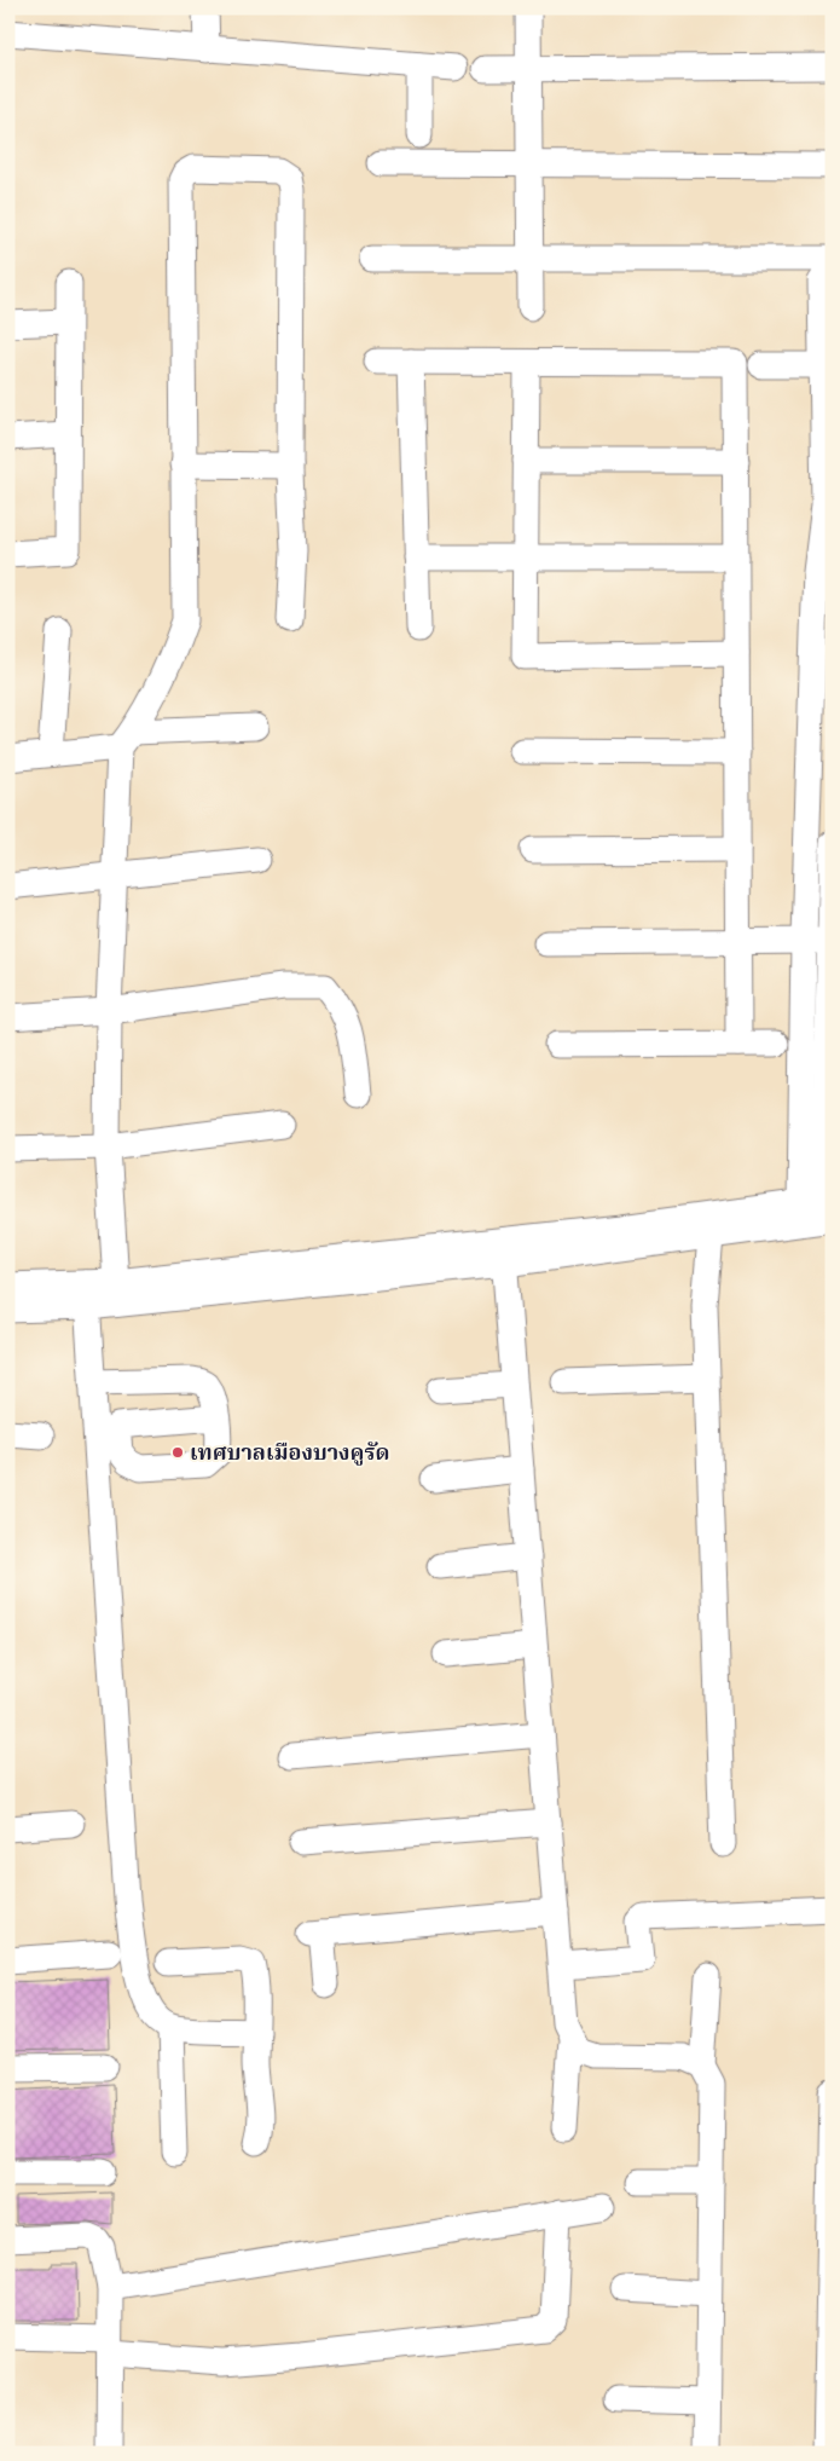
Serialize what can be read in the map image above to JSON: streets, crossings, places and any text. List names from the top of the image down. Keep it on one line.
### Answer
{"places":["เทศบาลเมืองบางคูรัด"]}
